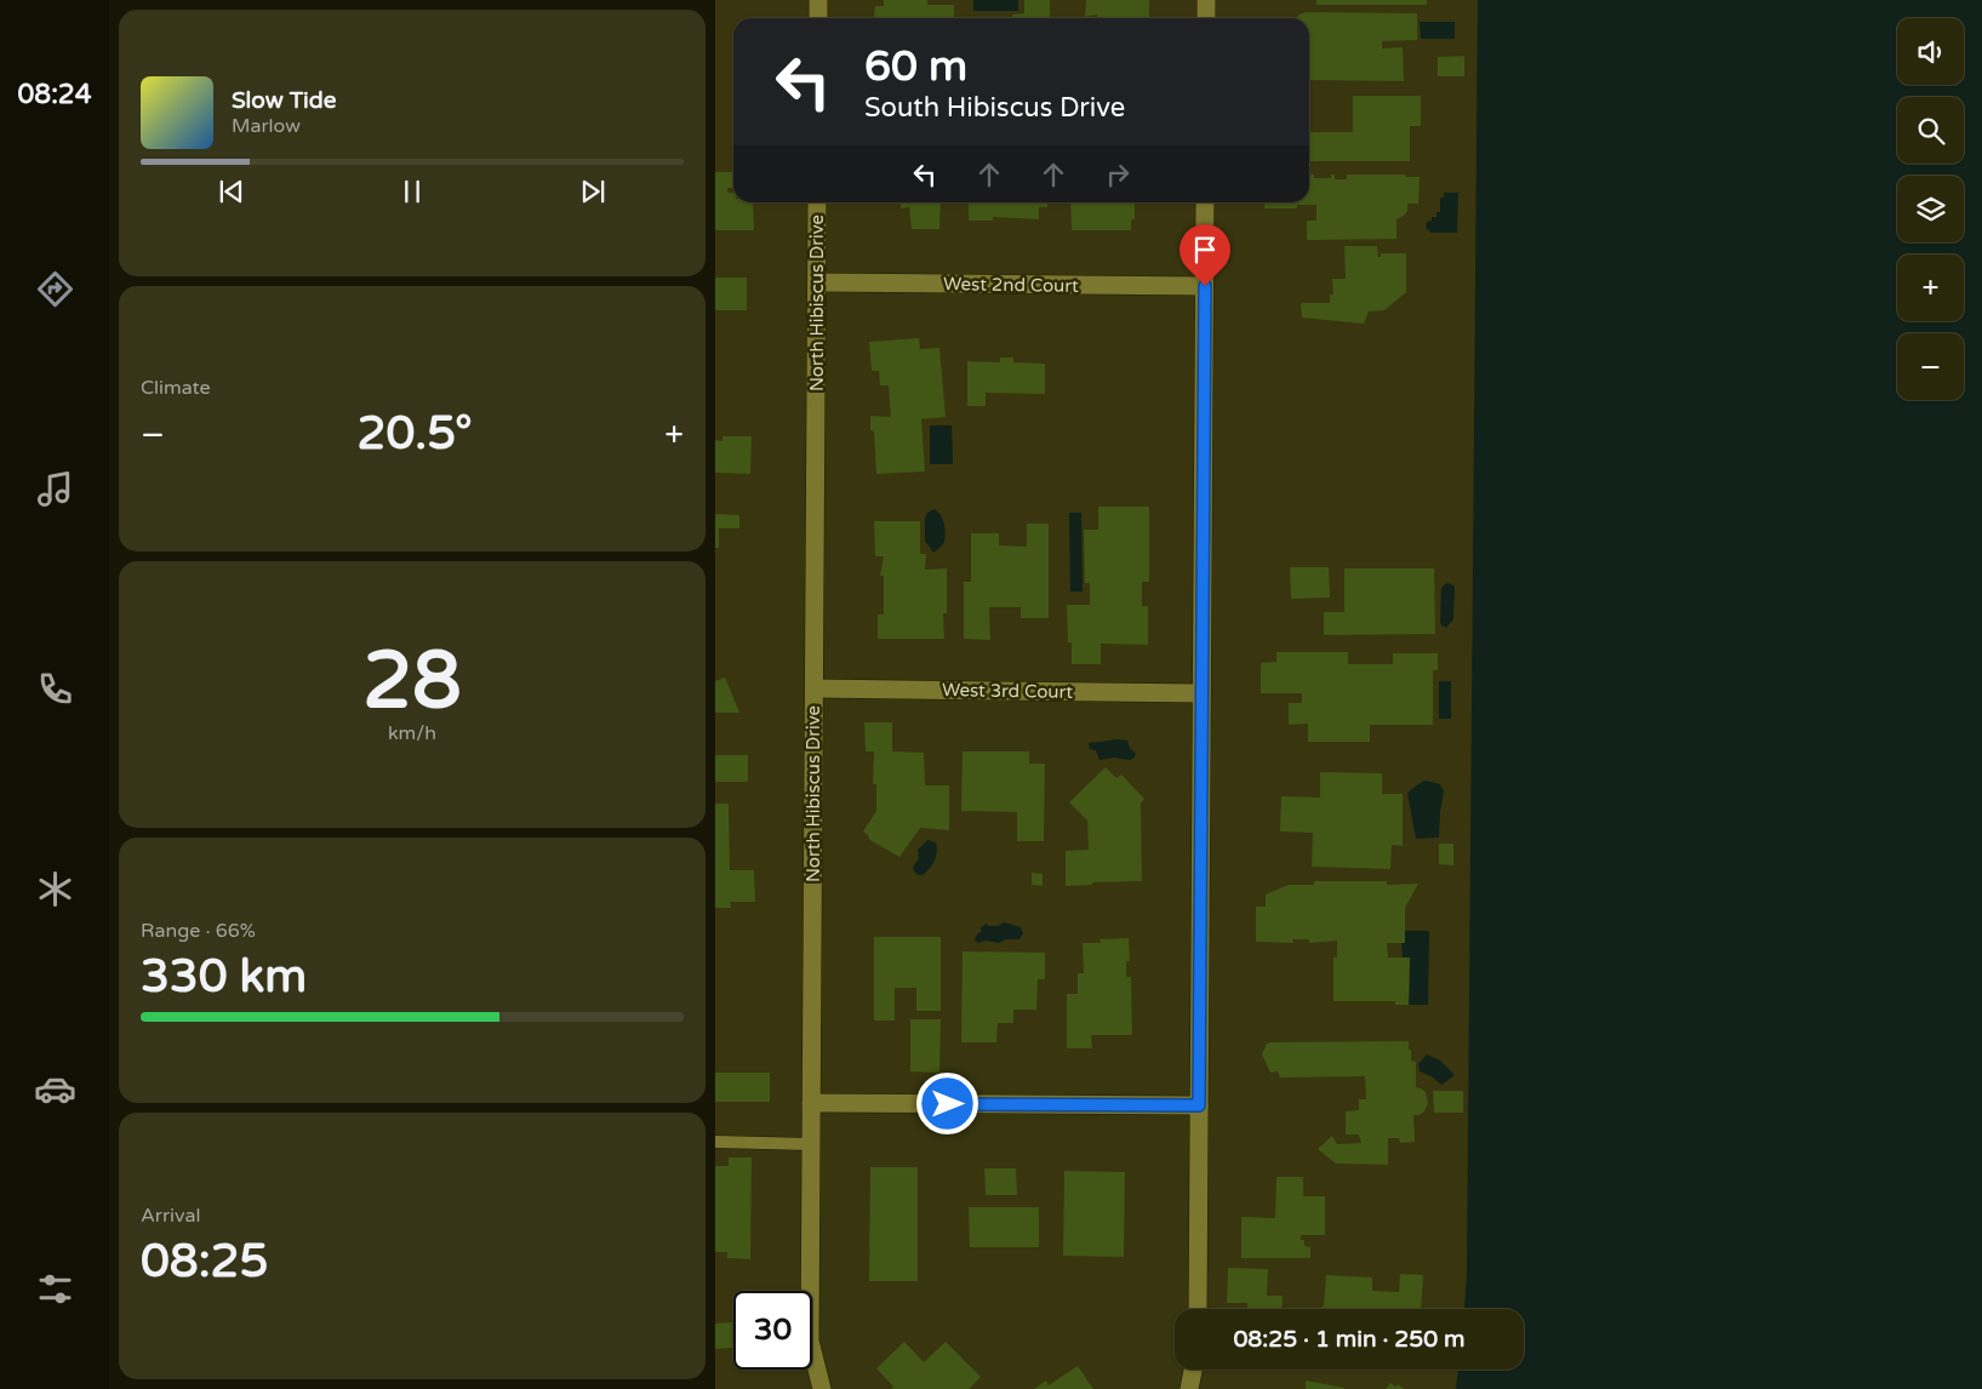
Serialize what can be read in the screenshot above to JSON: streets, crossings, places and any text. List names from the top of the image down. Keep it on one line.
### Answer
{"streets":{"street":["West 2nd Court","North Hibiscus Drive","West 3rd Court"]},"crossings":[["West 2nd Court","North Hibiscus Drive"],["North Hibiscus Drive","West 3rd Court"]],"page":{"tabs":"08:24","map_buttons":["+","−"],"turn":["60 m","South Hibiscus Drive"],"song":["Slow Tide","Marlow"],"tile":["Climate",["28","km/h"],["Range · 66%","330 km"],["Arrival","08:25"]],"heat":["−","20.5°","+"],"limit":"30","trip":"08:25 · 1 min · 250 m"}}
